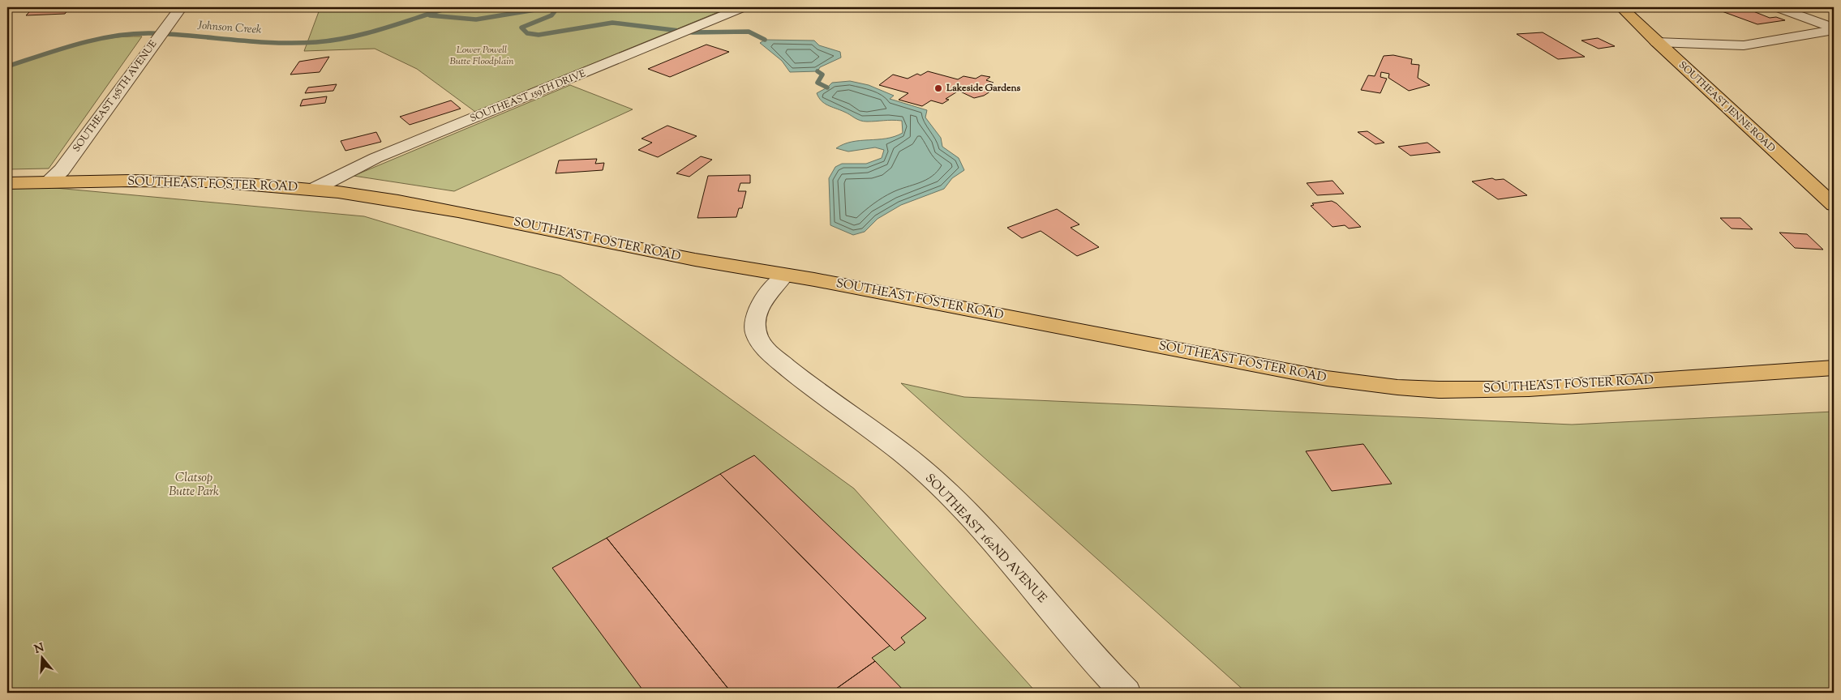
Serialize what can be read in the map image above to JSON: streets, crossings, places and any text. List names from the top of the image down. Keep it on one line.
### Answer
{"streets":{"main road":["SOUTHEAST JENNE ROAD","SOUTHEAST FOSTER ROAD"],"street":["SOUTHEAST 158TH AVENUE","SOUTHEAST 159TH DRIVE","SOUTHEAST 162ND AVENUE"]},"crossings":[["SOUTHEAST 158TH AVENUE","SOUTHEAST FOSTER ROAD"],["SOUTHEAST 159TH DRIVE","SOUTHEAST FOSTER ROAD"],["SOUTHEAST FOSTER ROAD","SOUTHEAST 162ND AVENUE"]],"water":["Johnson Creek"],"parks":["Lower Powell Butte Floodplain","Clatsop Butte Park"],"places":["Lakeside Gardens"],"north":"top"}
